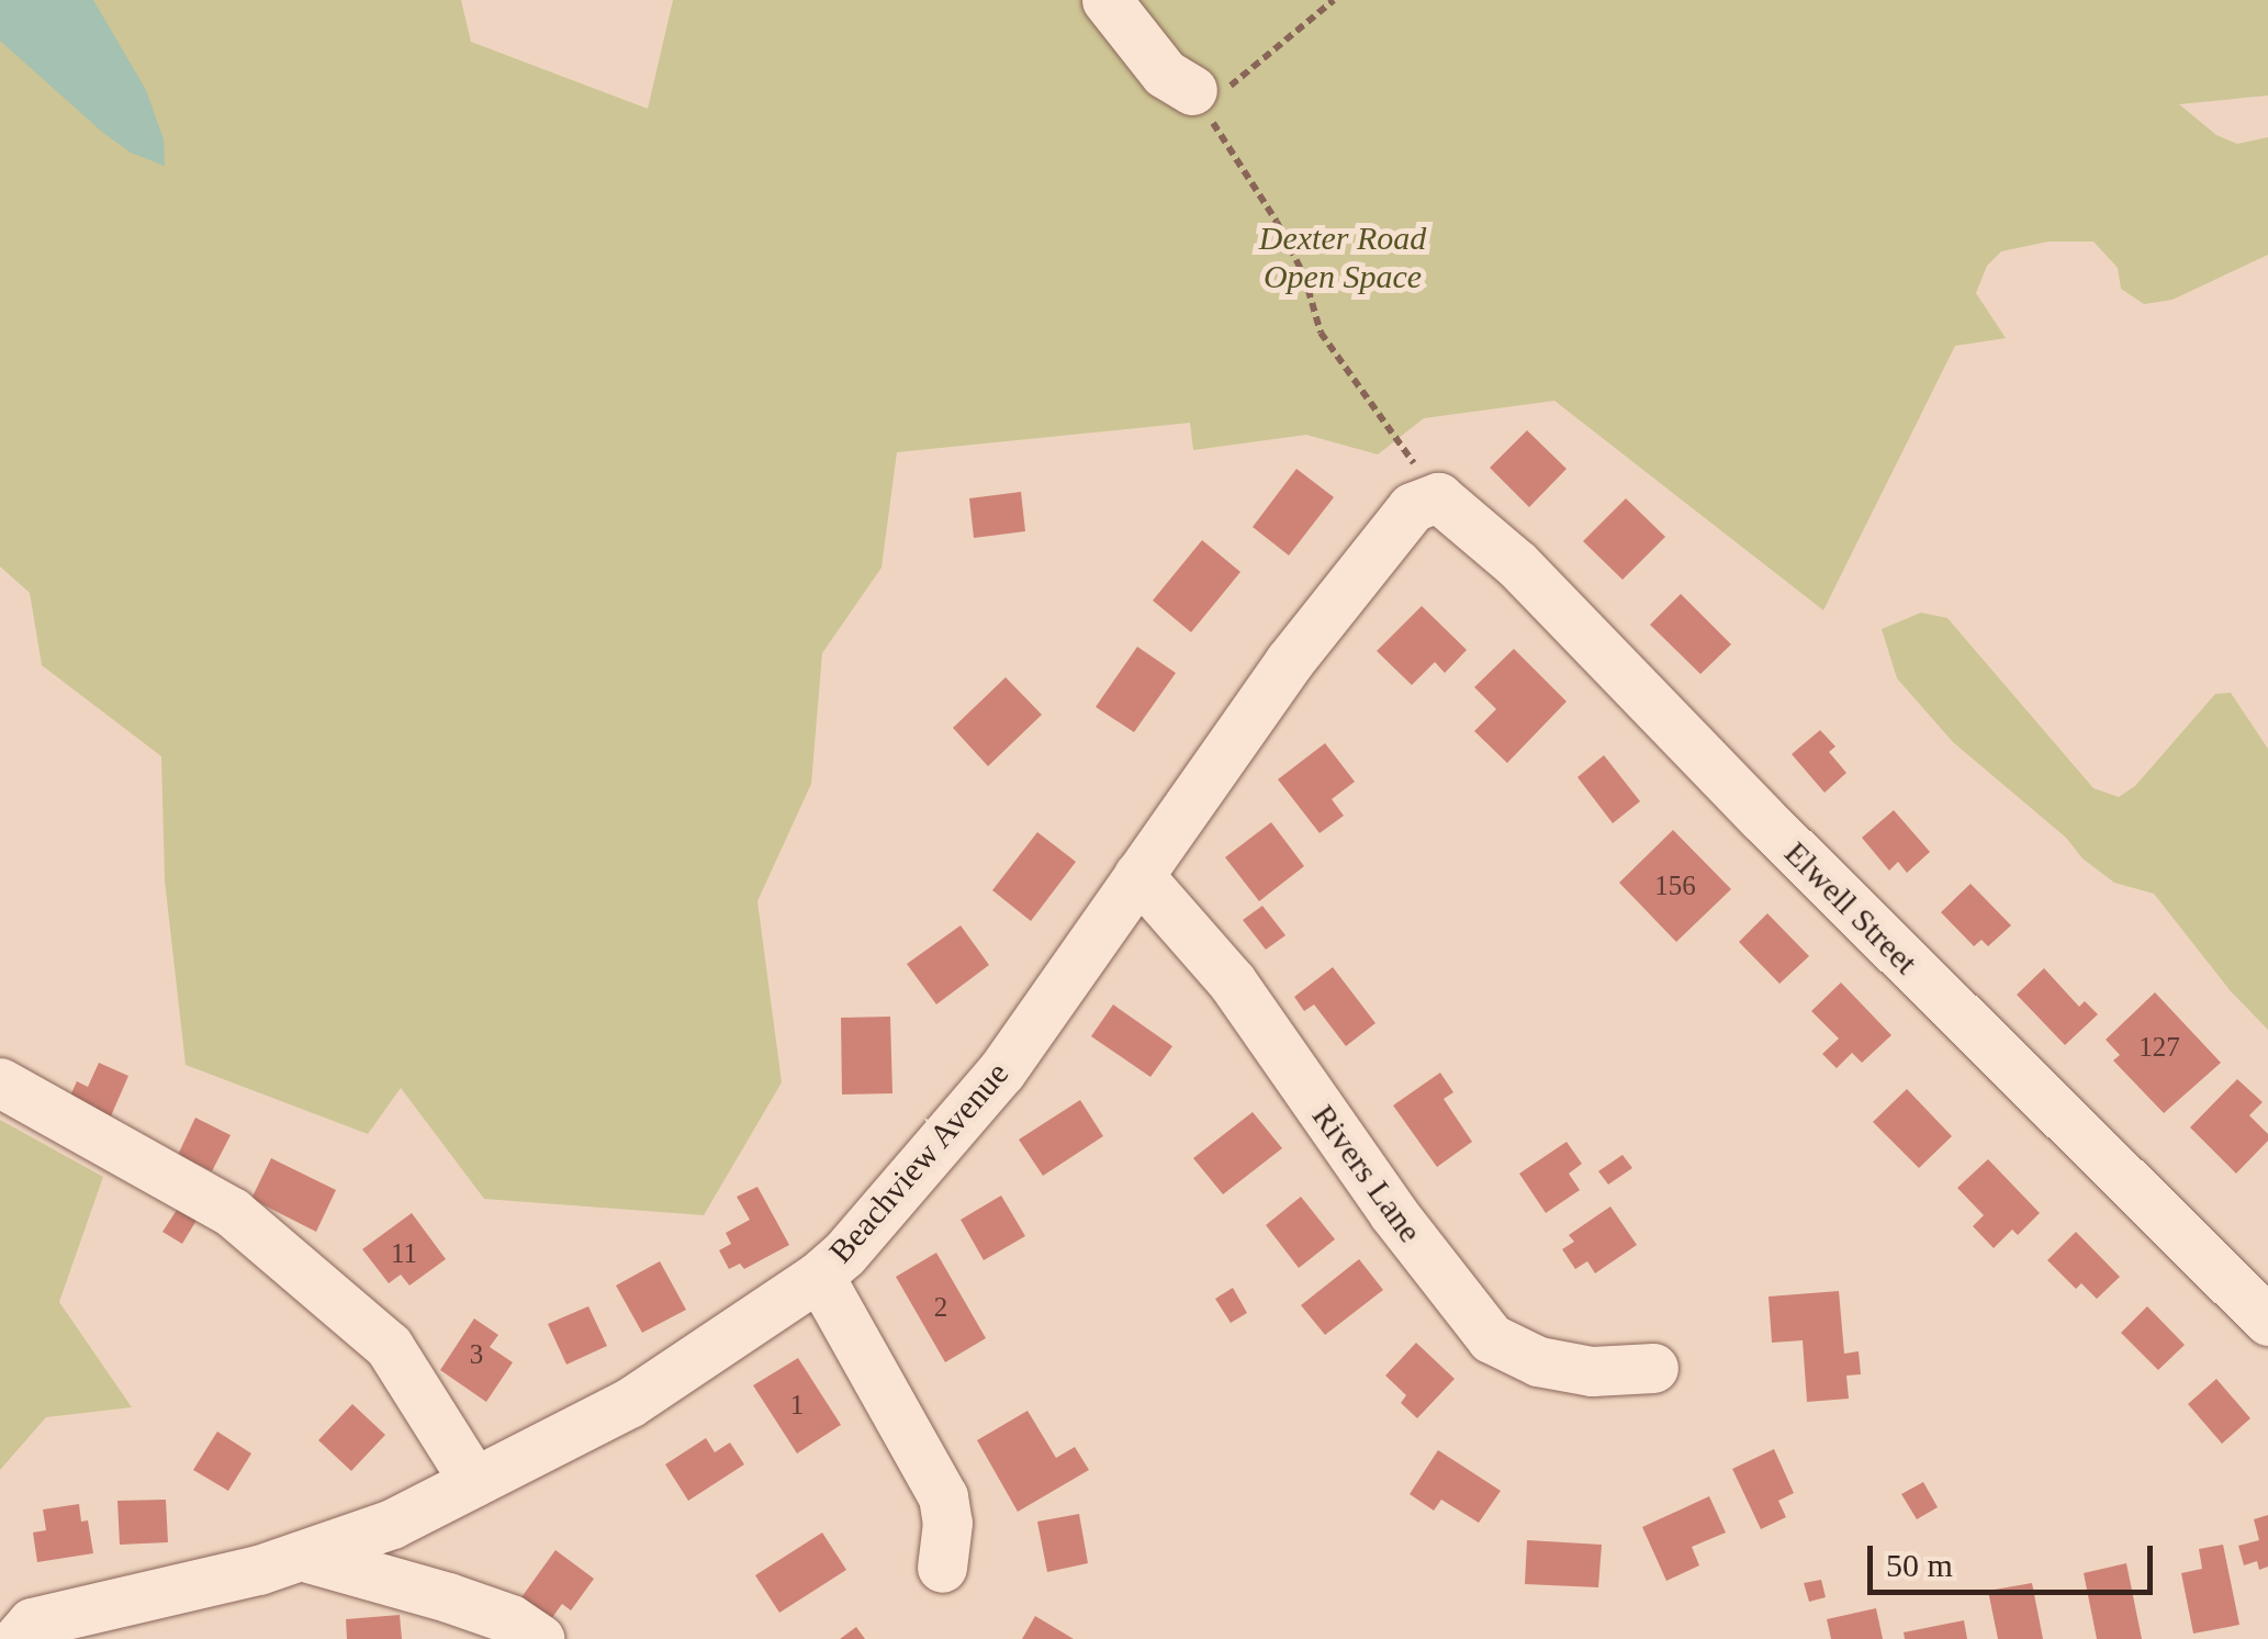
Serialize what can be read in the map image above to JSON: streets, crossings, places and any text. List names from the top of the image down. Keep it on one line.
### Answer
{"streets":{"street":["Elwell Street","Beachview Avenue","Rivers Lane"]},"crossings":[["Elwell Street","Beachview Avenue"],["Beachview Avenue","Rivers Lane"]],"parks":["Dexter Road Open Space"],"house_numbers":["156","127","11","2","3","1"],"scale_bar":"50 m"}
